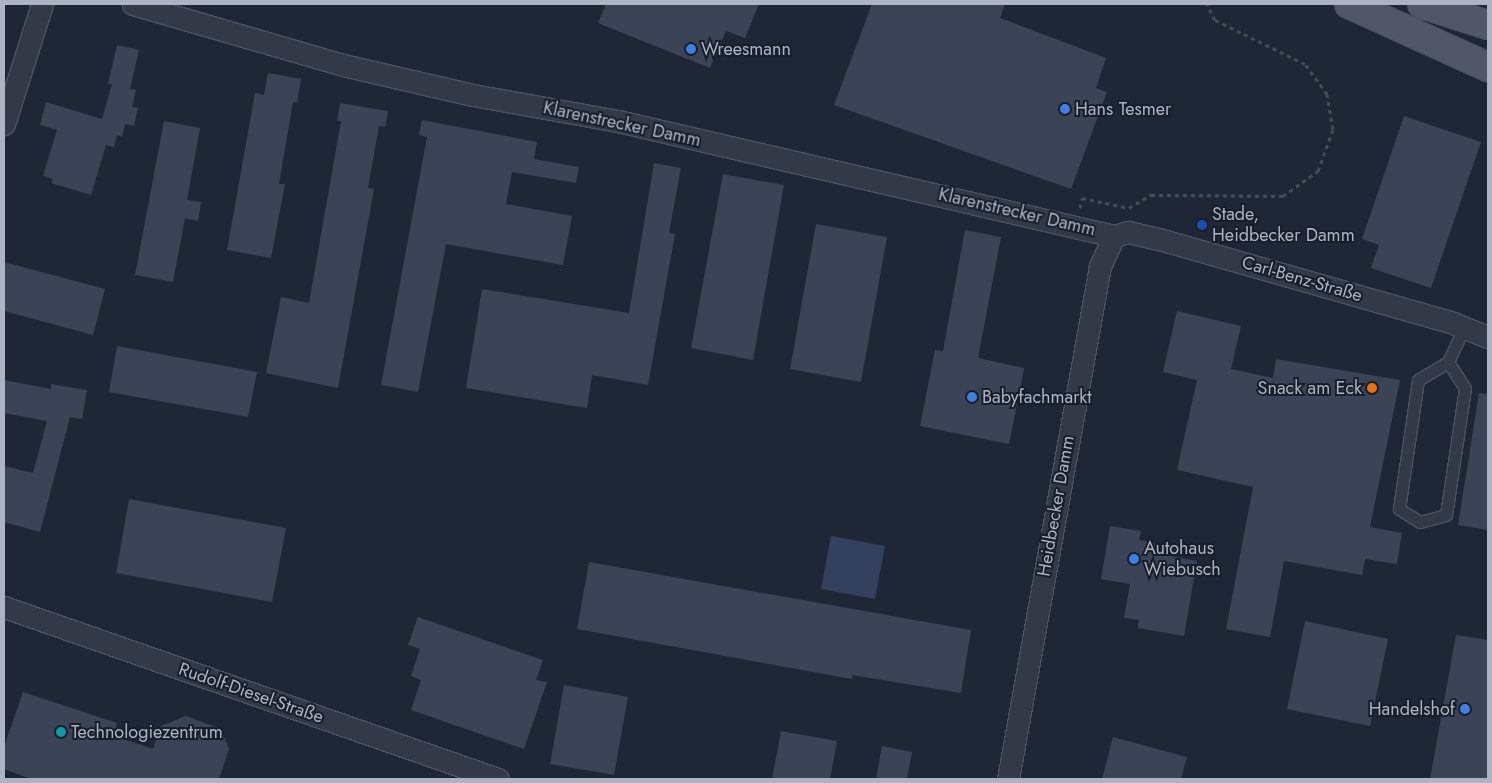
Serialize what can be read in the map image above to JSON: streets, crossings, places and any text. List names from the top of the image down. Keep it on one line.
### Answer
{"streets":{"street":["Klarenstrecker Damm","Carl-Benz-Straße","Heidbecker Damm","Rudolf-Diesel-Straße"]},"crossings":[["Klarenstrecker Damm","Carl-Benz-Straße"],["Klarenstrecker Damm","Heidbecker Damm"],["Carl-Benz-Straße","Heidbecker Damm"]],"places":["Wreesmann","Hans Tesmer","Stade, Heidbecker Damm","Snack am Eck","Babyfachmarkt","Autohaus Wiebusch","Handelshof","Technologiezentrum"]}
